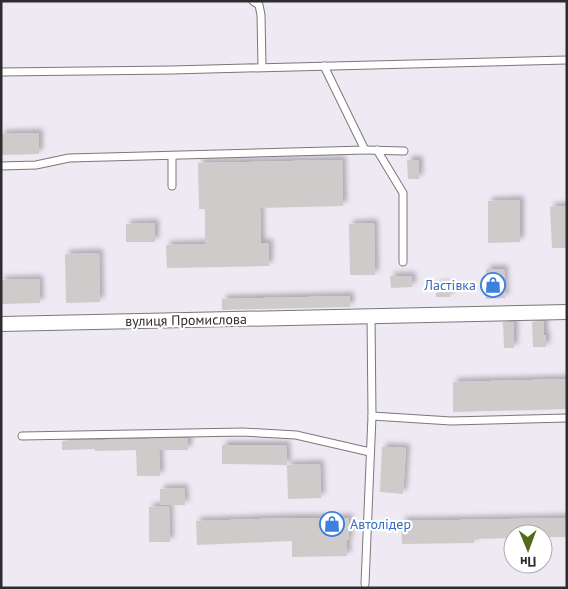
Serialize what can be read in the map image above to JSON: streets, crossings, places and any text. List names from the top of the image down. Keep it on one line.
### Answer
{"streets":{"street":["вулиця Промислова"]},"places":{"shop":["Ластівка","Автолідер"]},"north":"bottom"}
